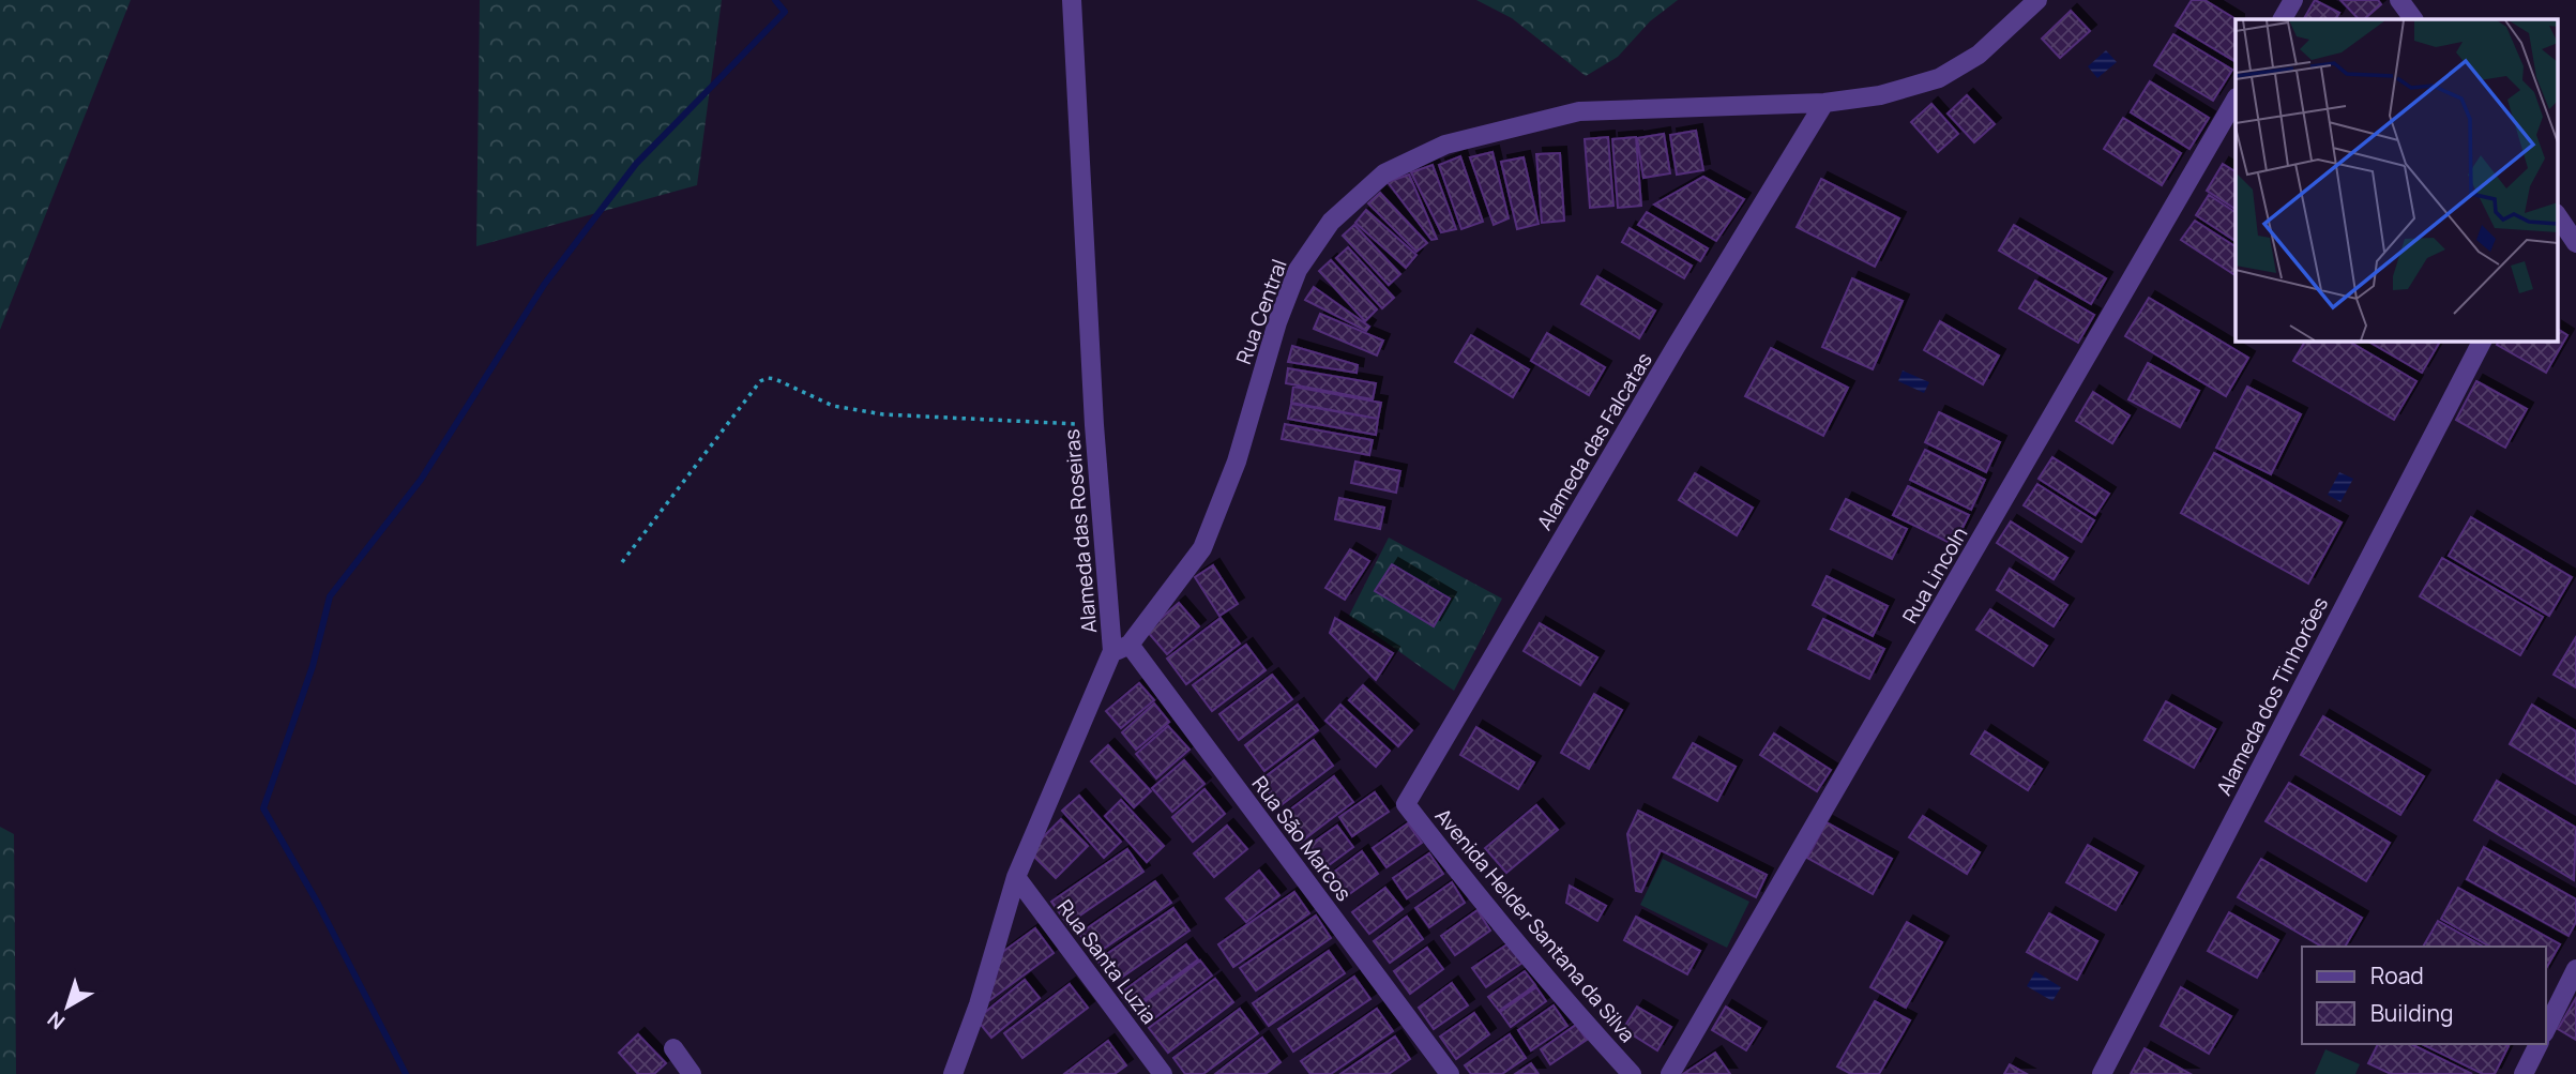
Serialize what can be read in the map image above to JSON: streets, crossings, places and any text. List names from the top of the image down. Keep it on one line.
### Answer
{"streets":{"street":["Rua Central","Alameda das Falcatas","Alameda das Roseiras","Rua Lincoln","Alameda dos Tinhorões","Rua São Marcos","Avenida Helder Santana da Silva","Rua Santa Luzia"]},"crossings":[["Rua Central","Alameda das Falcatas"],["Rua Central","Alameda das Roseiras"],["Rua Central","Rua São Marcos"],["Alameda das Falcatas","Avenida Helder Santana da Silva"],["Alameda das Roseiras","Rua São Marcos"],["Alameda das Roseiras","Rua Santa Luzia"]],"legend":["Road","Building"],"north":"bottom left"}
